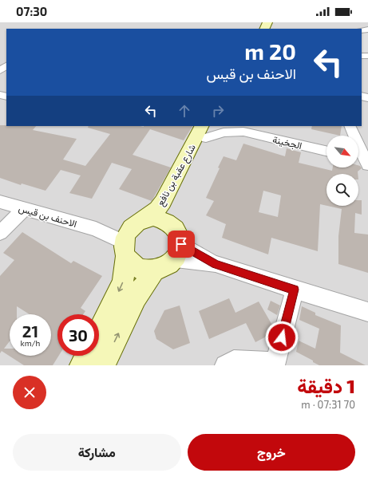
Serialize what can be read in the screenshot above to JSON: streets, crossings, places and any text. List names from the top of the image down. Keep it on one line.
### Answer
{"streets":{"street":["الجخينة","شارع عقبة بن نافع","الاحنف بن قيس"]},"crossings":[["الجخينة","شارع عقبة بن نافع"],["شارع عقبة بن نافع","الاحنف بن قيس"]],"north":"bottom right","page":{"status":"07:30","turn":["20 m","الاحنف بن قيس"],"speed":"21 km/h","limit":"30","heading":["1 دقيقة","70 m · 07:31"],"buttons":["خروج","مشاركة"]}}
